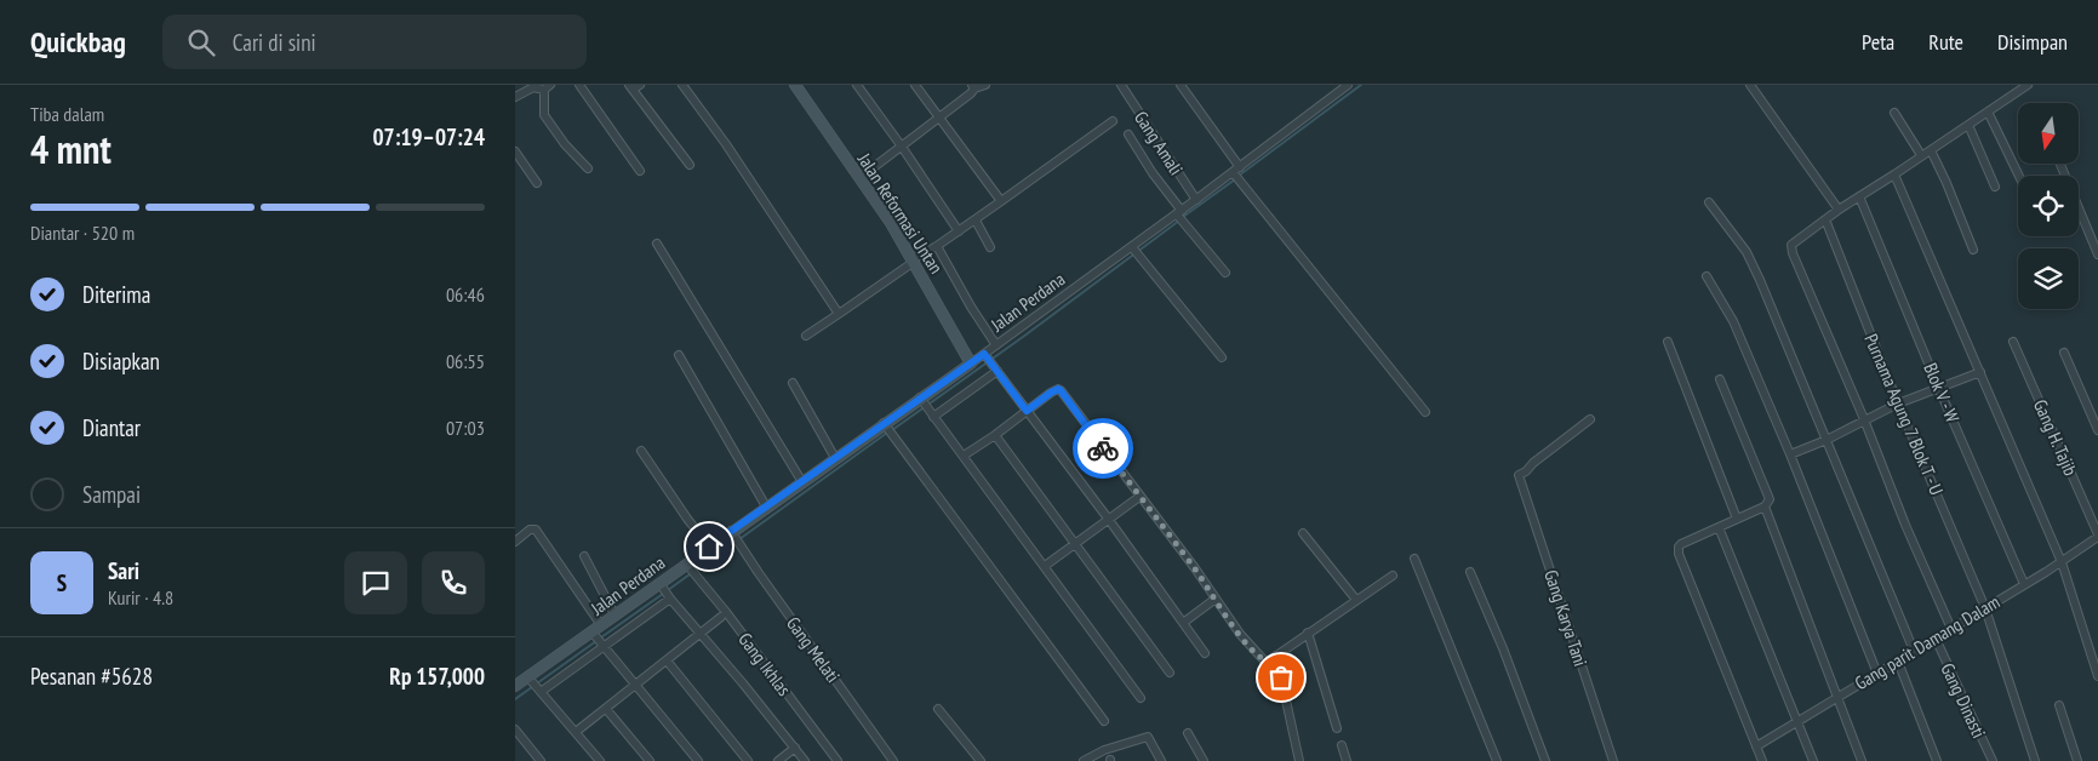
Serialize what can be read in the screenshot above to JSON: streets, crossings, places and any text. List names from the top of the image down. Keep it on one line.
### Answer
{"streets":{"street":["Gang Amali","Jalan Reformasi Untan","Jalan Perdana","Blok V - W","Purnama Agung 7 Blok T - U","Gang H. Tajib","Gang Karya Tani","Gang parit Damang Dalam","Gang Melati","Gang Ikhlas","Gang Dinasti"]},"crossings":[["Gang Amali","Jalan Perdana"],["Jalan Reformasi Untan","Jalan Perdana"],["Jalan Perdana","Gang Melati"],["Jalan Perdana","Gang Ikhlas"],["Blok V - W","Gang parit Damang Dalam"],["Purnama Agung 7 Blok T - U","Gang parit Damang Dalam"],["Gang H. Tajib","Gang parit Damang Dalam"],["Gang parit Damang Dalam","Gang Dinasti"]],"north":"bottom","page":{"header":"Quickbag","search":"Cari di sini","nav":["Peta","Rute","Disimpan"],"heading":["4 mnt","Tiba dalam","07:19–07:24"],"panel":["Sari","Kurir · 4.8","Pesanan #5628","Rp 157,000"],"bar":"Diantar · 520 m","list":[["Diterima","06:46"],["Disiapkan","06:55"],["Diantar","07:03"],"Sampai"],"round":"S"}}
